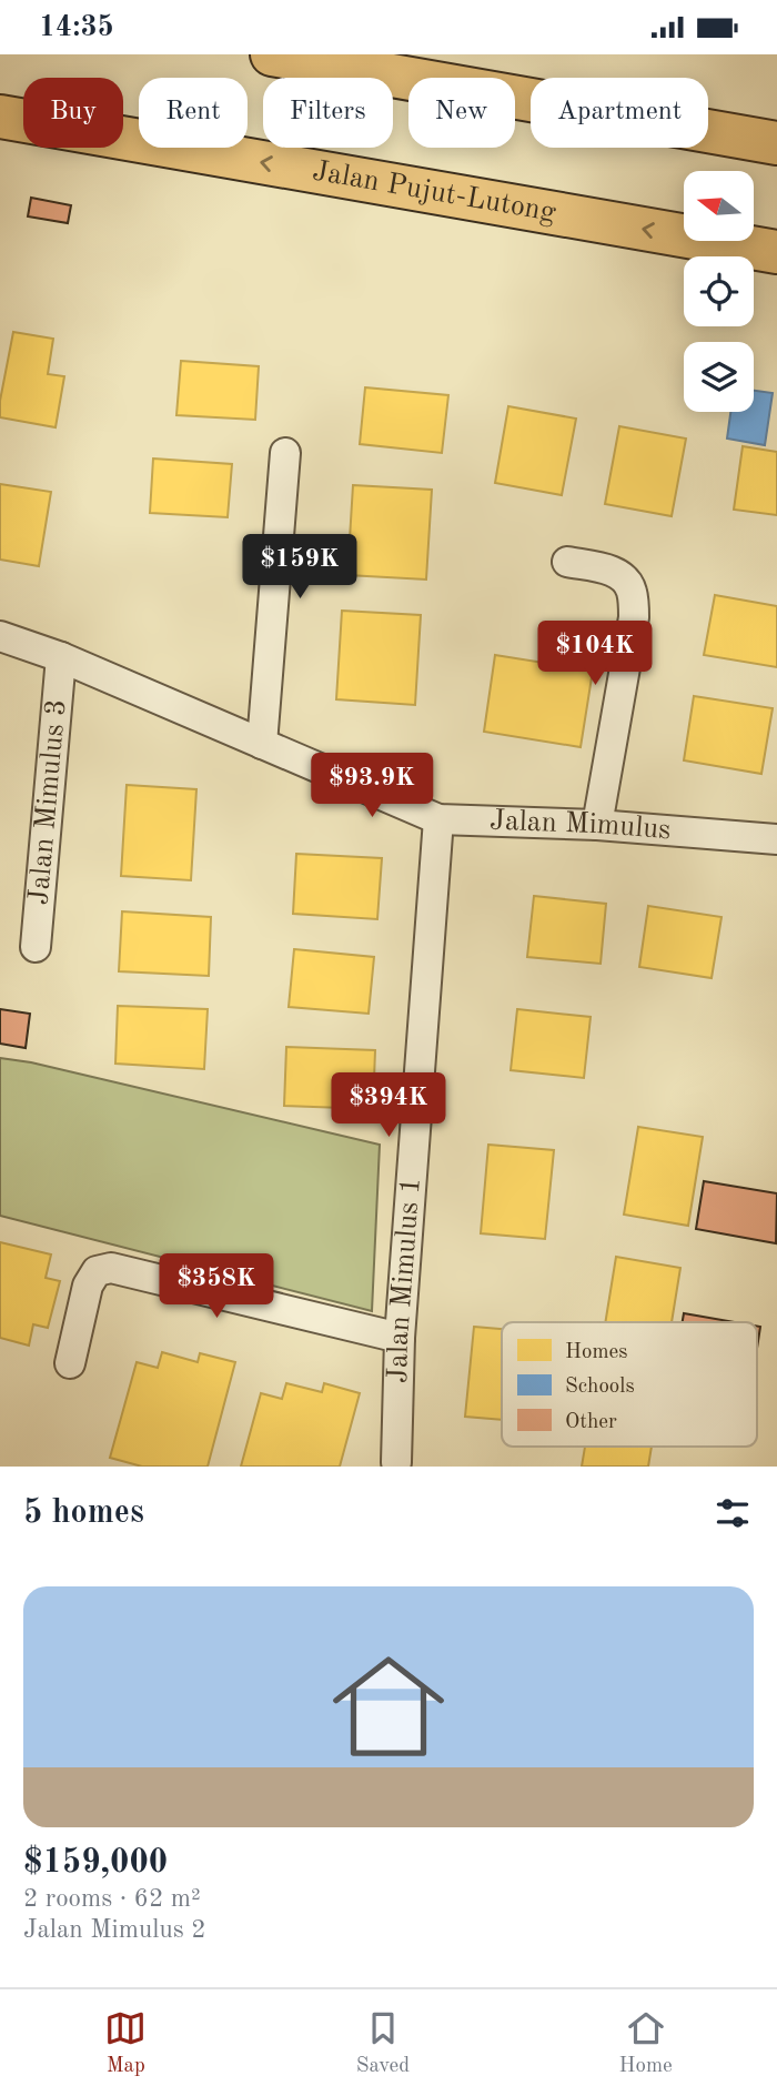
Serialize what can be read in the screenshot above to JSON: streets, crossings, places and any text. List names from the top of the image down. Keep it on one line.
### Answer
{"streets":{"highway":["Jalan Pujut-Lutong"],"street":["Jalan Mimulus 3","Jalan Mimulus","Jalan Mimulus 1"]},"crossings":[["Jalan Mimulus 3","Jalan Mimulus"],["Jalan Mimulus","Jalan Mimulus 1"]],"legend":["Homes","Schools","Other"],"north":"left","page":{"status":"14:35","chip":["Buy","Rent","Filters","New","Apartment"],"price":["$159K","$104K","$93.9K","$394K","$358K"],"heading":"5 homes","list":[{"name":"$159,000","note":"2 rooms · 62 m² · Jalan Mimulus 2"}],"tabs":["Map","Saved","Home"]}}
